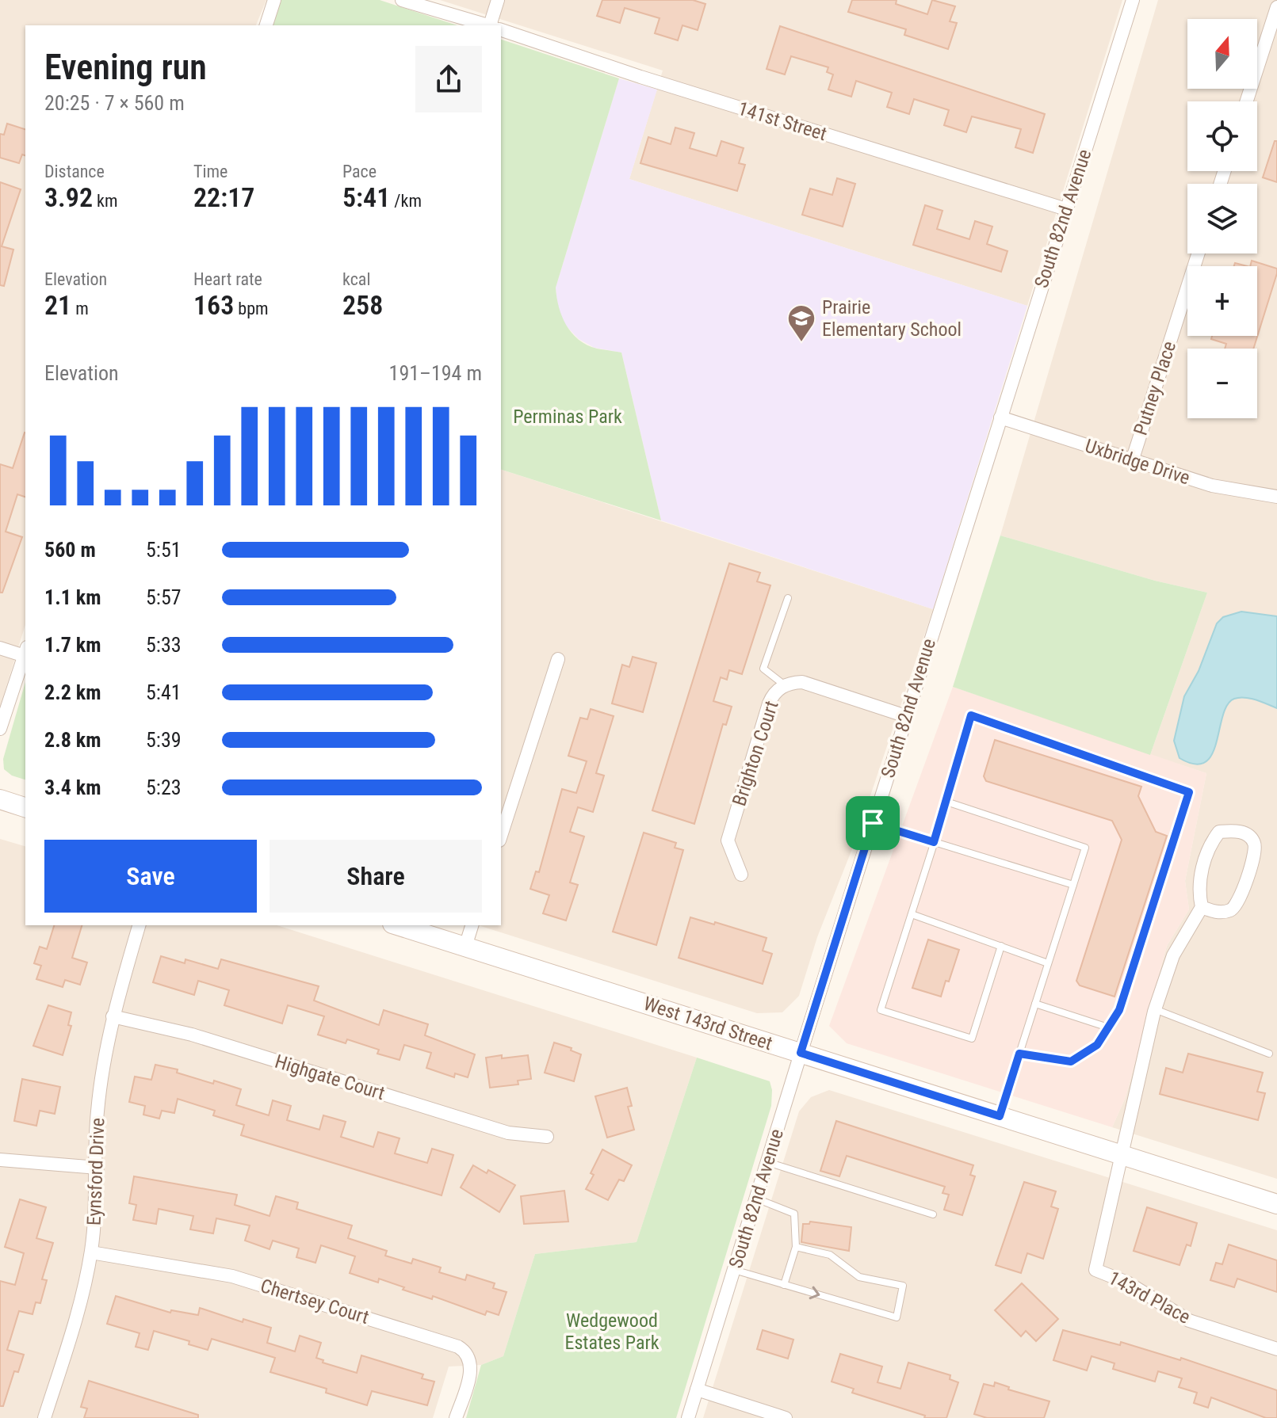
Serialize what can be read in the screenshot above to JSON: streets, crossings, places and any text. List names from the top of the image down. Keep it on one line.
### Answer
{"streets":{"main road":["West 143rd Street"],"street":["141st Street","South 82nd Avenue","Putney Place","Uxbridge Drive","Brighton Court","Highgate Court","Eynsford Drive","143rd Place","Chertsey Court"]},"crossings":[["141st Street","South 82nd Avenue"],["South 82nd Avenue","Uxbridge Drive"],["South 82nd Avenue","Brighton Court"],["South 82nd Avenue","West 143rd Street"],["Putney Place","Uxbridge Drive"],["West 143rd Street","143rd Place"],["Highgate Court","Eynsford Drive"],["Eynsford Drive","Chertsey Court"]],"parks":["Perminas Park","Wedgewood Estates Park"],"places":{"school or university":["Prairie Elementary School"]},"north":"top","page":{"map_buttons":["+","−"],"heading":["Evening run","20:25 · 7 × 560 m"],"stats":[["Distance","3.92 km"],["Time","22:17"],["Pace","5:41 /km"],["Elevation","21 m"],["Heart rate","163 bpm"],["kcal","258"]],"chart":["Elevation","191–194 m"],"list":[{"name":"560 m","note":"5:51"},{"name":"1.1 km","note":"5:57"},{"name":"1.7 km","note":"5:33"},{"name":"2.2 km","note":"5:41"},{"name":"2.8 km","note":"5:39"},{"name":"3.4 km","note":"5:23"}],"buttons":["Save","Share"]}}
